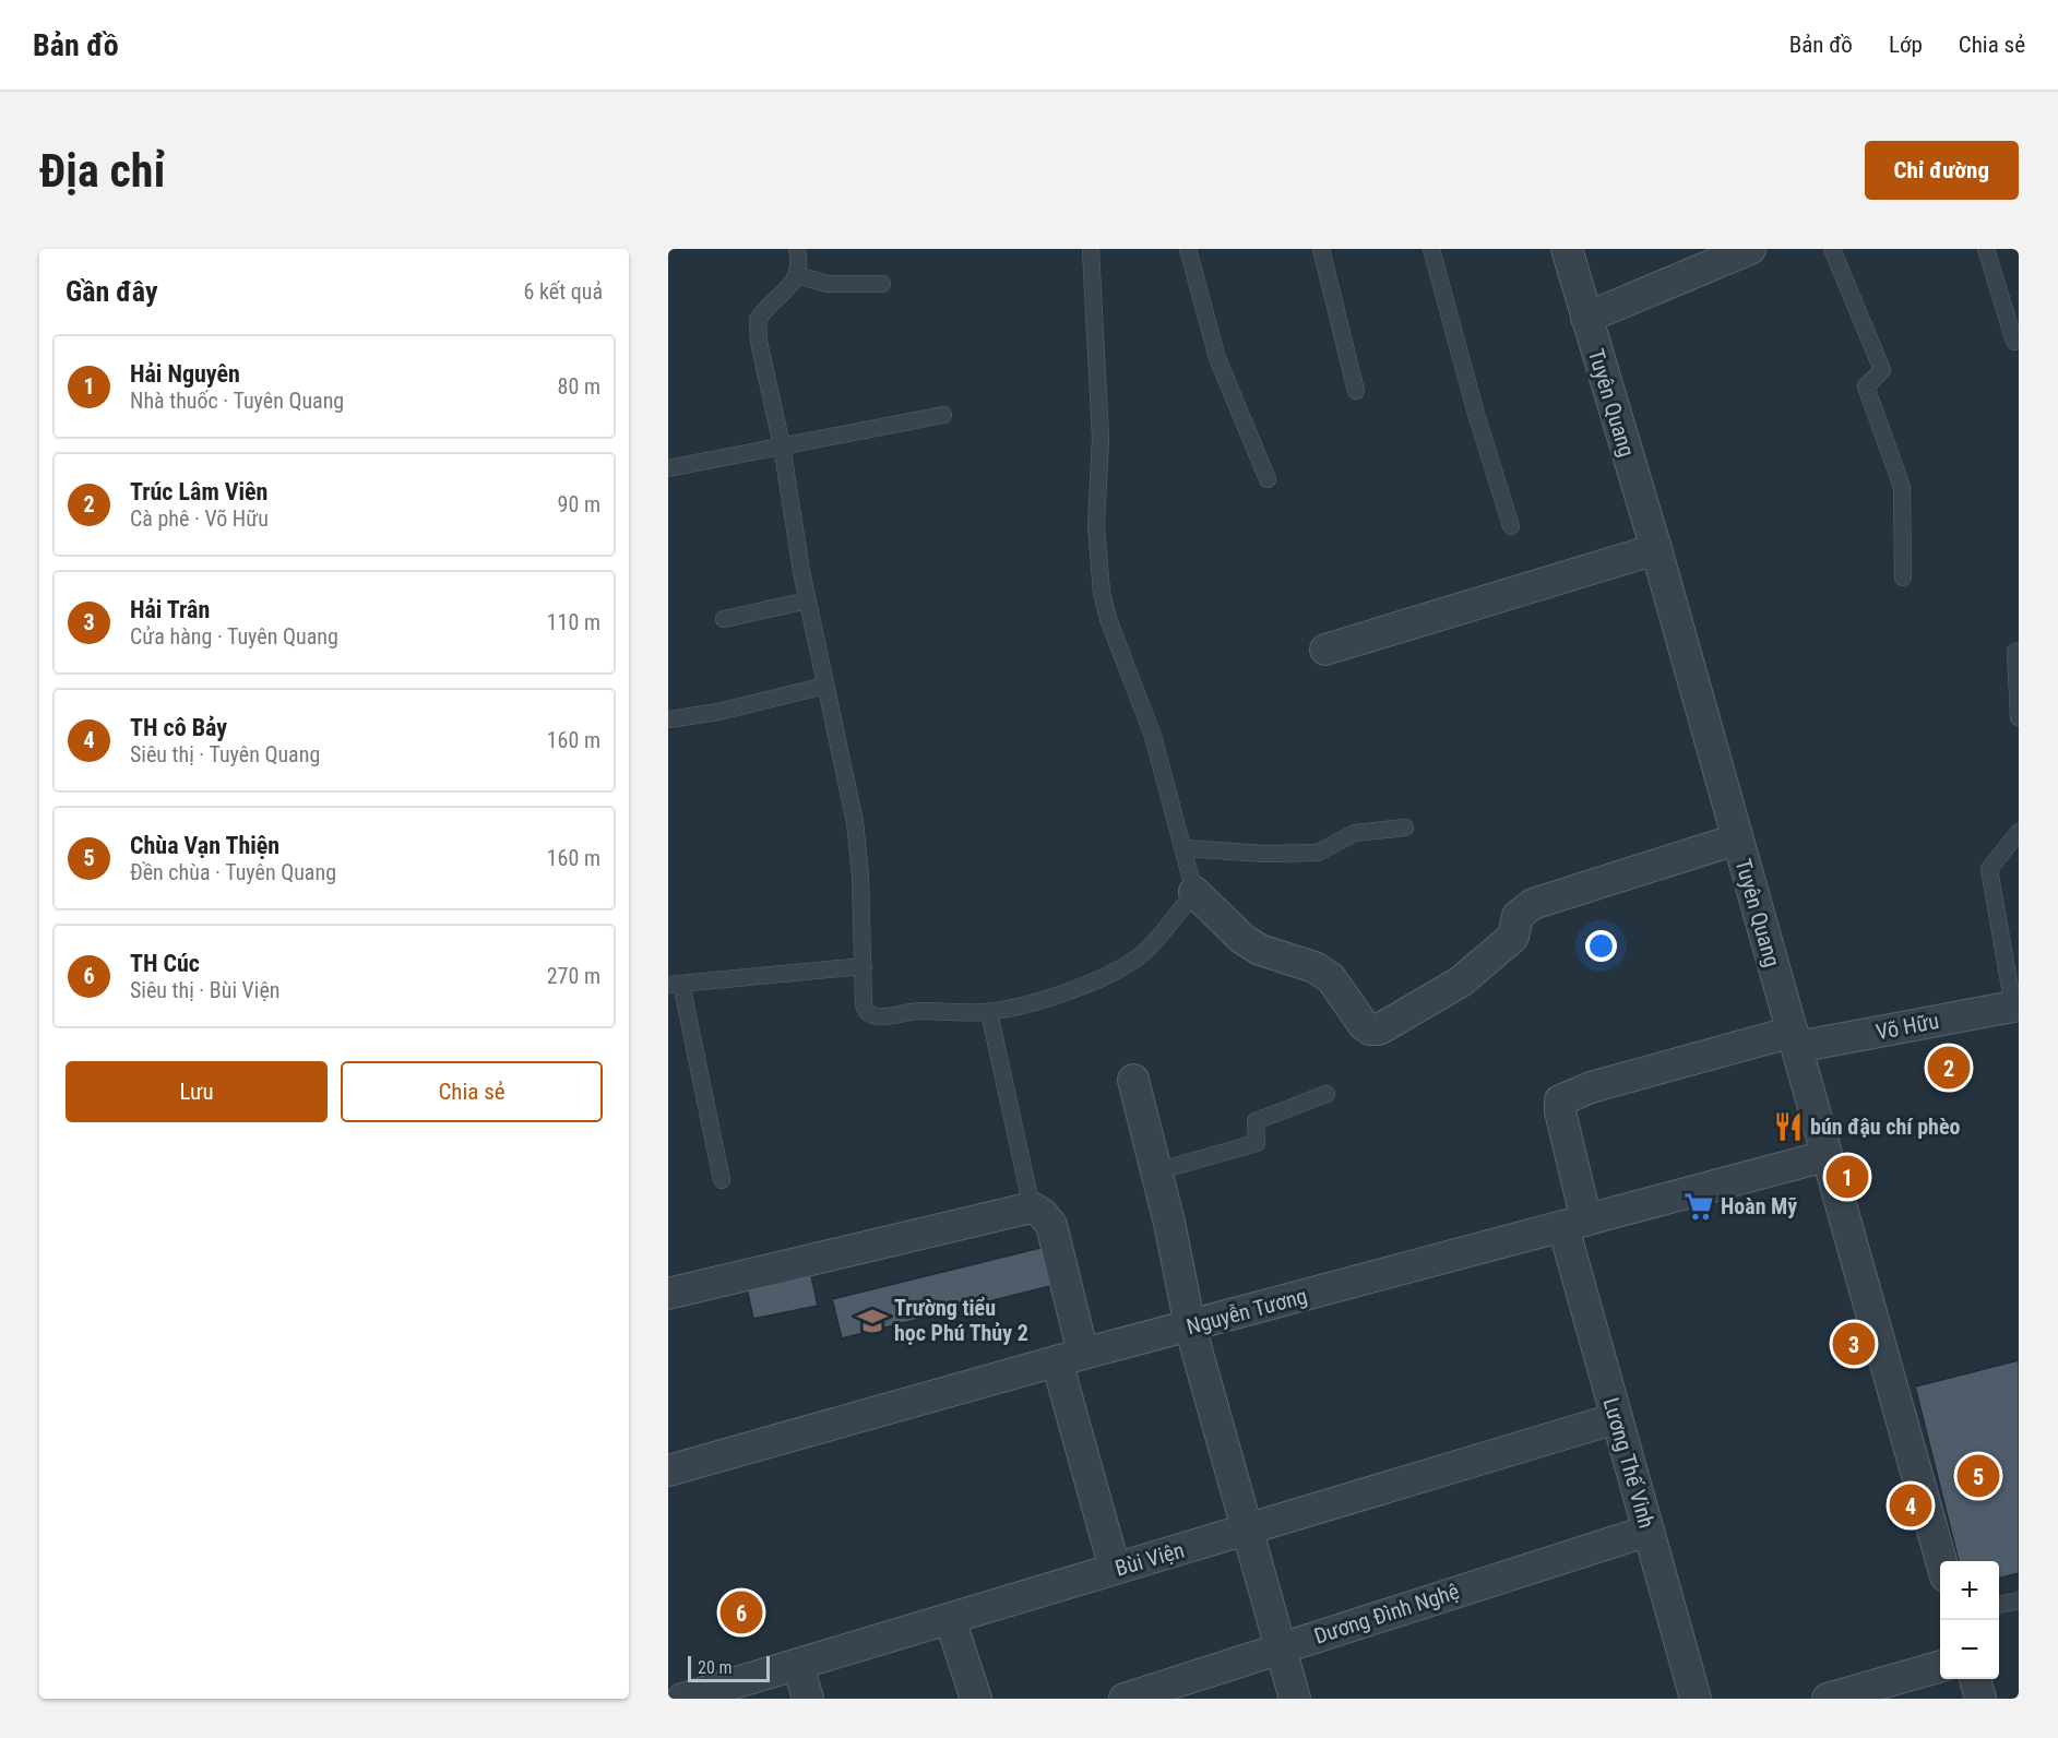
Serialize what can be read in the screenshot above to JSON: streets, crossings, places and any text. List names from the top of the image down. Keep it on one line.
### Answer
{"streets":{"street":["Tuyên Quang","Võ Hữu","Nguyễn Tương","Lương Thế Vinh","Bùi Viện","Dương Đình Nghệ"]},"crossings":[["Tuyên Quang","Võ Hữu"],["Tuyên Quang","Nguyễn Tương"],["Võ Hữu","Nguyễn Tương"],["Võ Hữu","Lương Thế Vinh"],["Nguyễn Tương","Lương Thế Vinh"],["Lương Thế Vinh","Bùi Viện"],["Lương Thế Vinh","Dương Đình Nghệ"]],"places":{"restaurant":["bún đậu chí phèo"],"supermarket":["Hoàn Mỹ"],"school or university":["Trường tiểu học Phú Thủy 2"]},"scale_bar":"20 m","page":{"header":"Bản đồ","nav":["Bản đồ","Lớp","Chia sẻ"],"buttons":["Chỉ đường",["Lưu","Chia sẻ"]],"title":"Địa chỉ","heading":["Gần đây","6 kết quả"],"list":[{"mark":"1","name":"Hải Nguyên","note":"Nhà thuốc · Tuyên Quang","value":"80 m"},{"mark":"2","name":"Trúc Lâm Viên","note":"Cà phê · Võ Hữu","value":"90 m"},{"mark":"3","name":"Hải Trân","note":"Cửa hàng · Tuyên Quang","value":"110 m"},{"mark":"4","name":"TH cô Bảy","note":"Siêu thị · Tuyên Quang","value":"160 m"},{"mark":"5","name":"Chùa Vạn Thiện","note":"Đền chùa · Tuyên Quang","value":"160 m"},{"mark":"6","name":"TH Cúc","note":"Siêu thị · Bùi Viện","value":"270 m"}],"pins":["2","1","3","5","4","6"],"map_buttons":["+","−"],"scale":"20 m"}}
